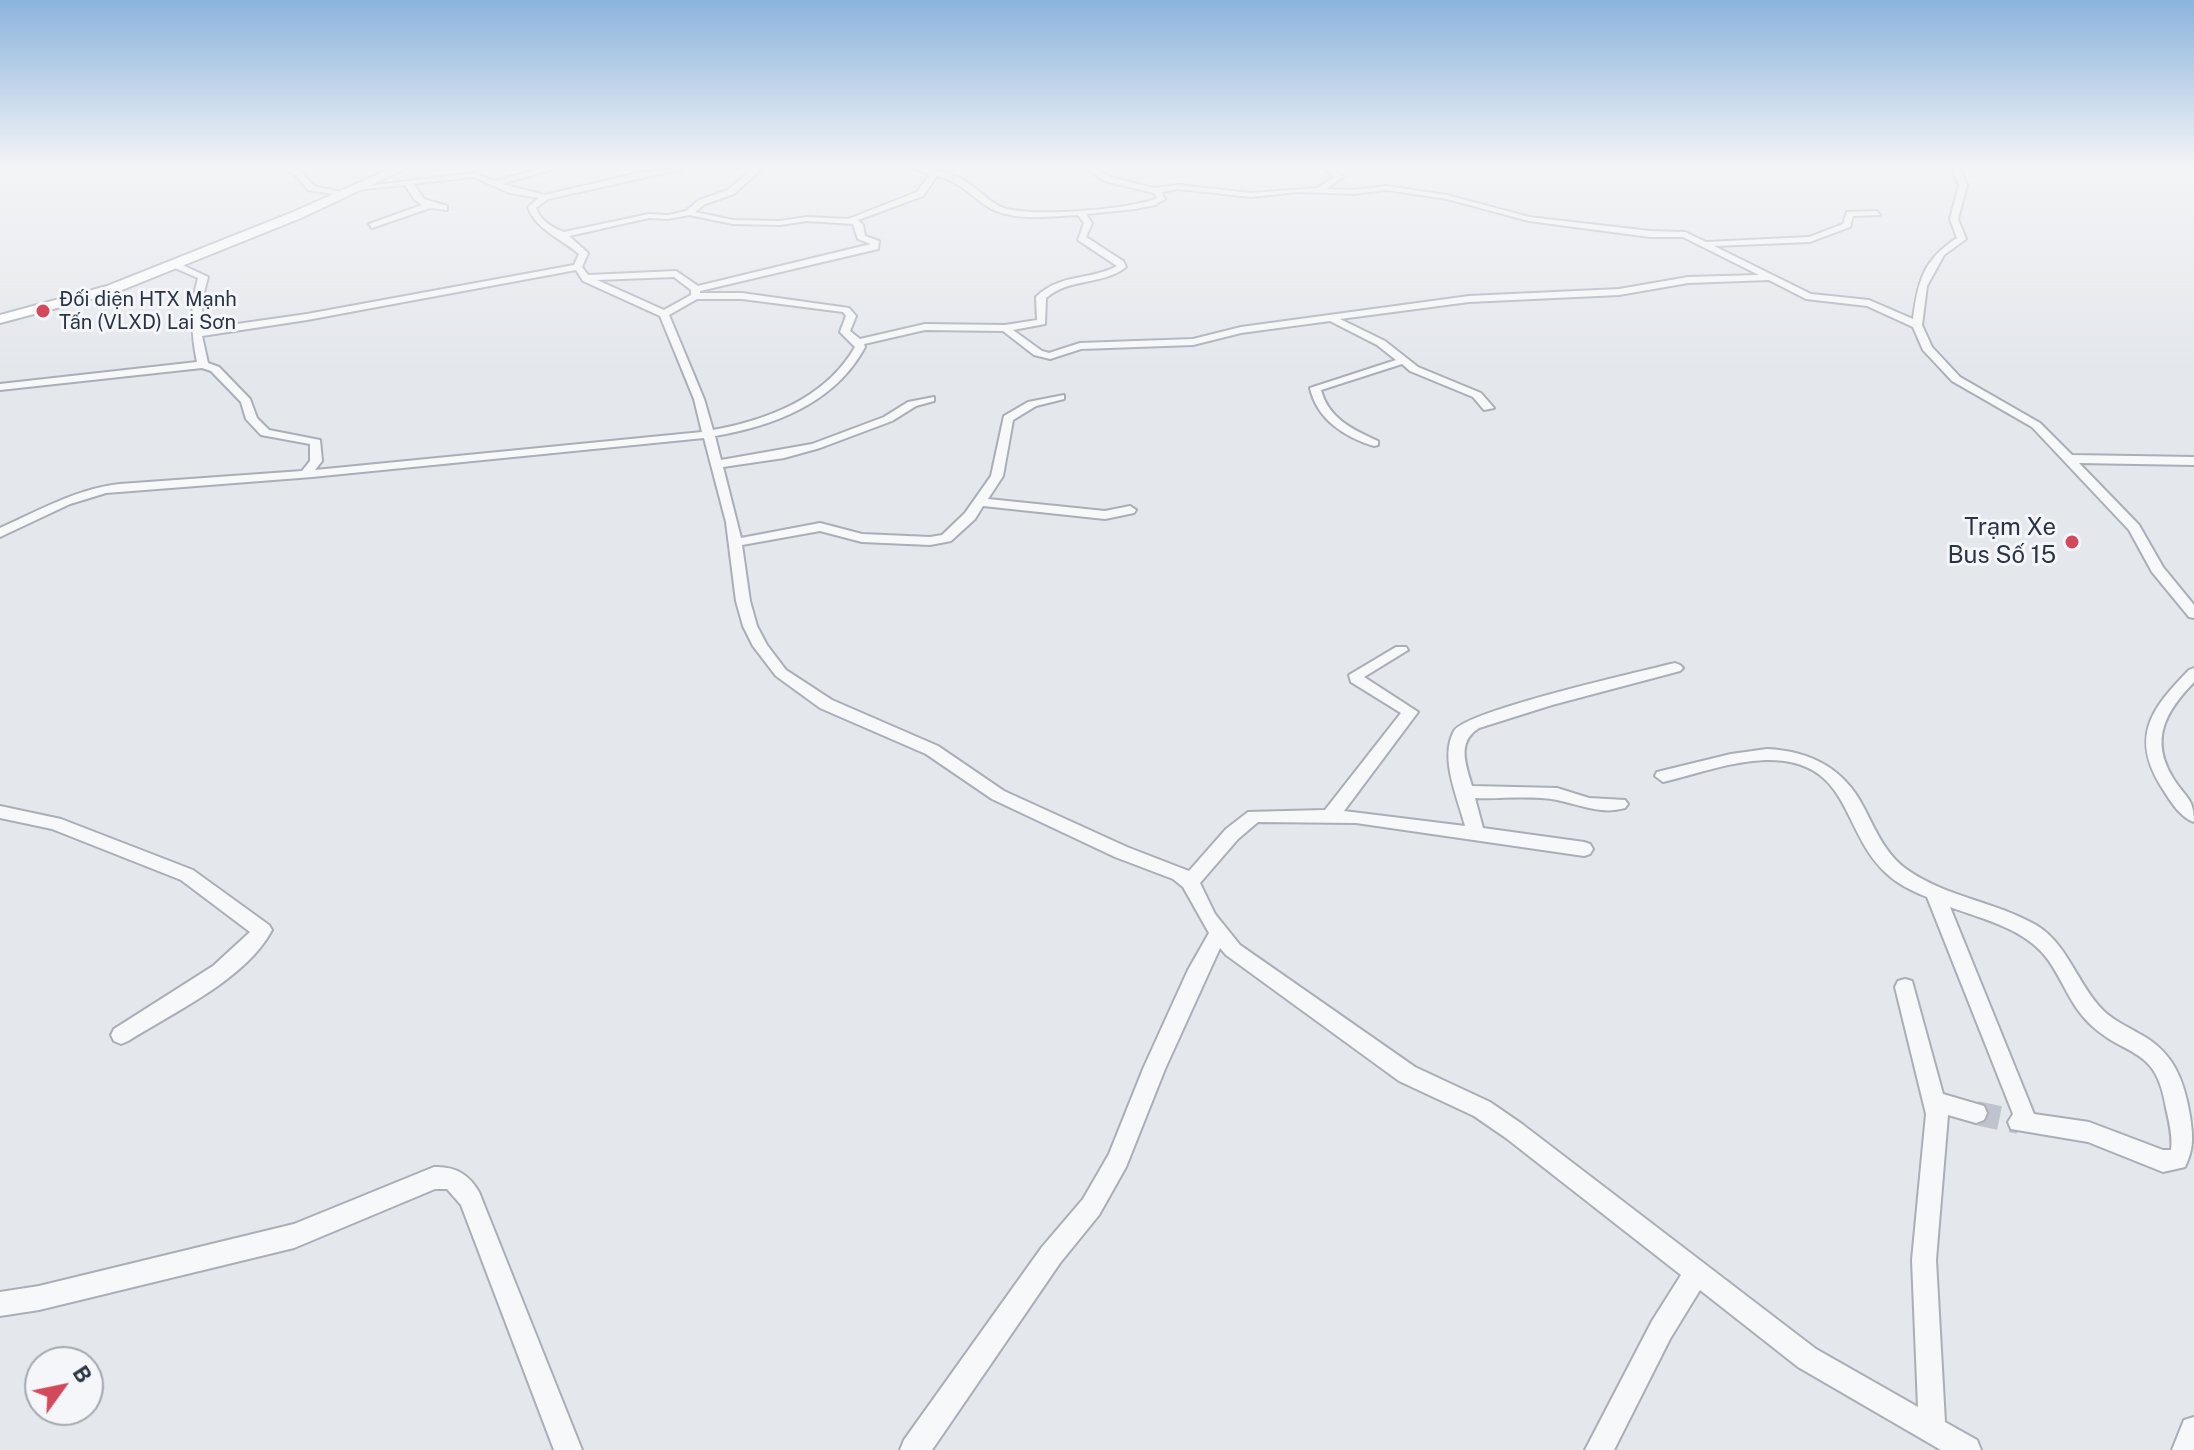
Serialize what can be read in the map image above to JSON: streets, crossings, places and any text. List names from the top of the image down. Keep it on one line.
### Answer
{"places":["Đối diện HTX Mạnh Tấn (VLXD) Lai Sơn","Trạm Xe Bus Số 15"],"north":"top right"}
